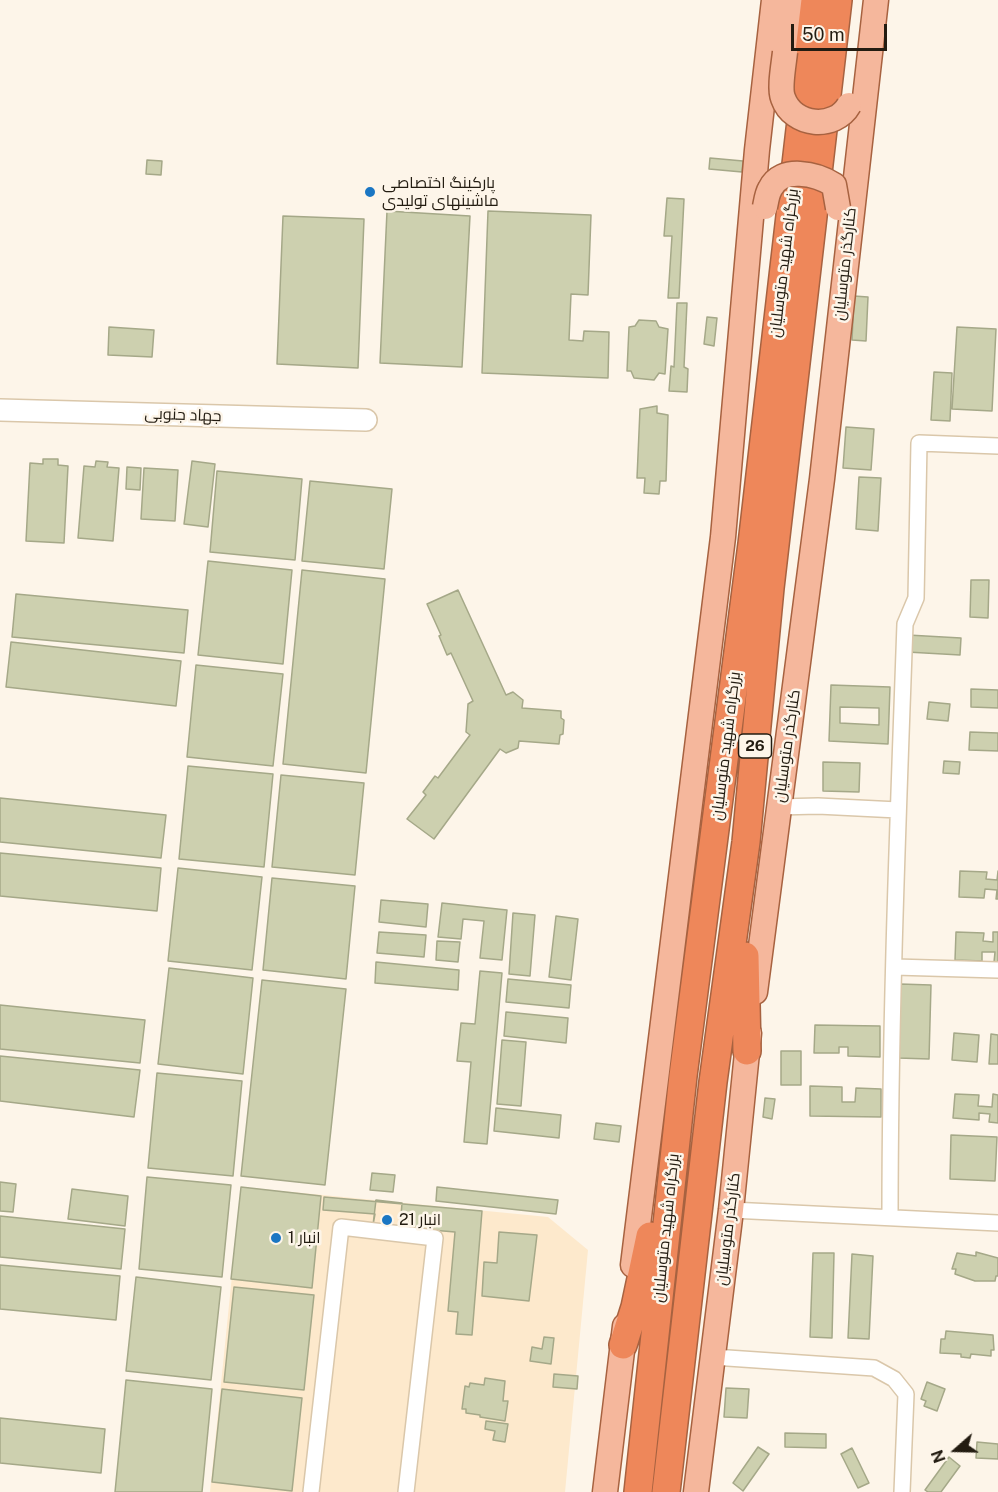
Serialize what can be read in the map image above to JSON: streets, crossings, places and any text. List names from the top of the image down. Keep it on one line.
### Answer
{"streets":{"highway":["بزرگراه شهید متوسلیان","26"],"main road":["کنارگذر متوسلیان"],"street":["جهاد جنوبی"]},"places":["پارکینگ اختصاصی ماشینهای تولیدی","انبار 21","انبار 1"],"scale_bar":"50 m","north":"left"}
